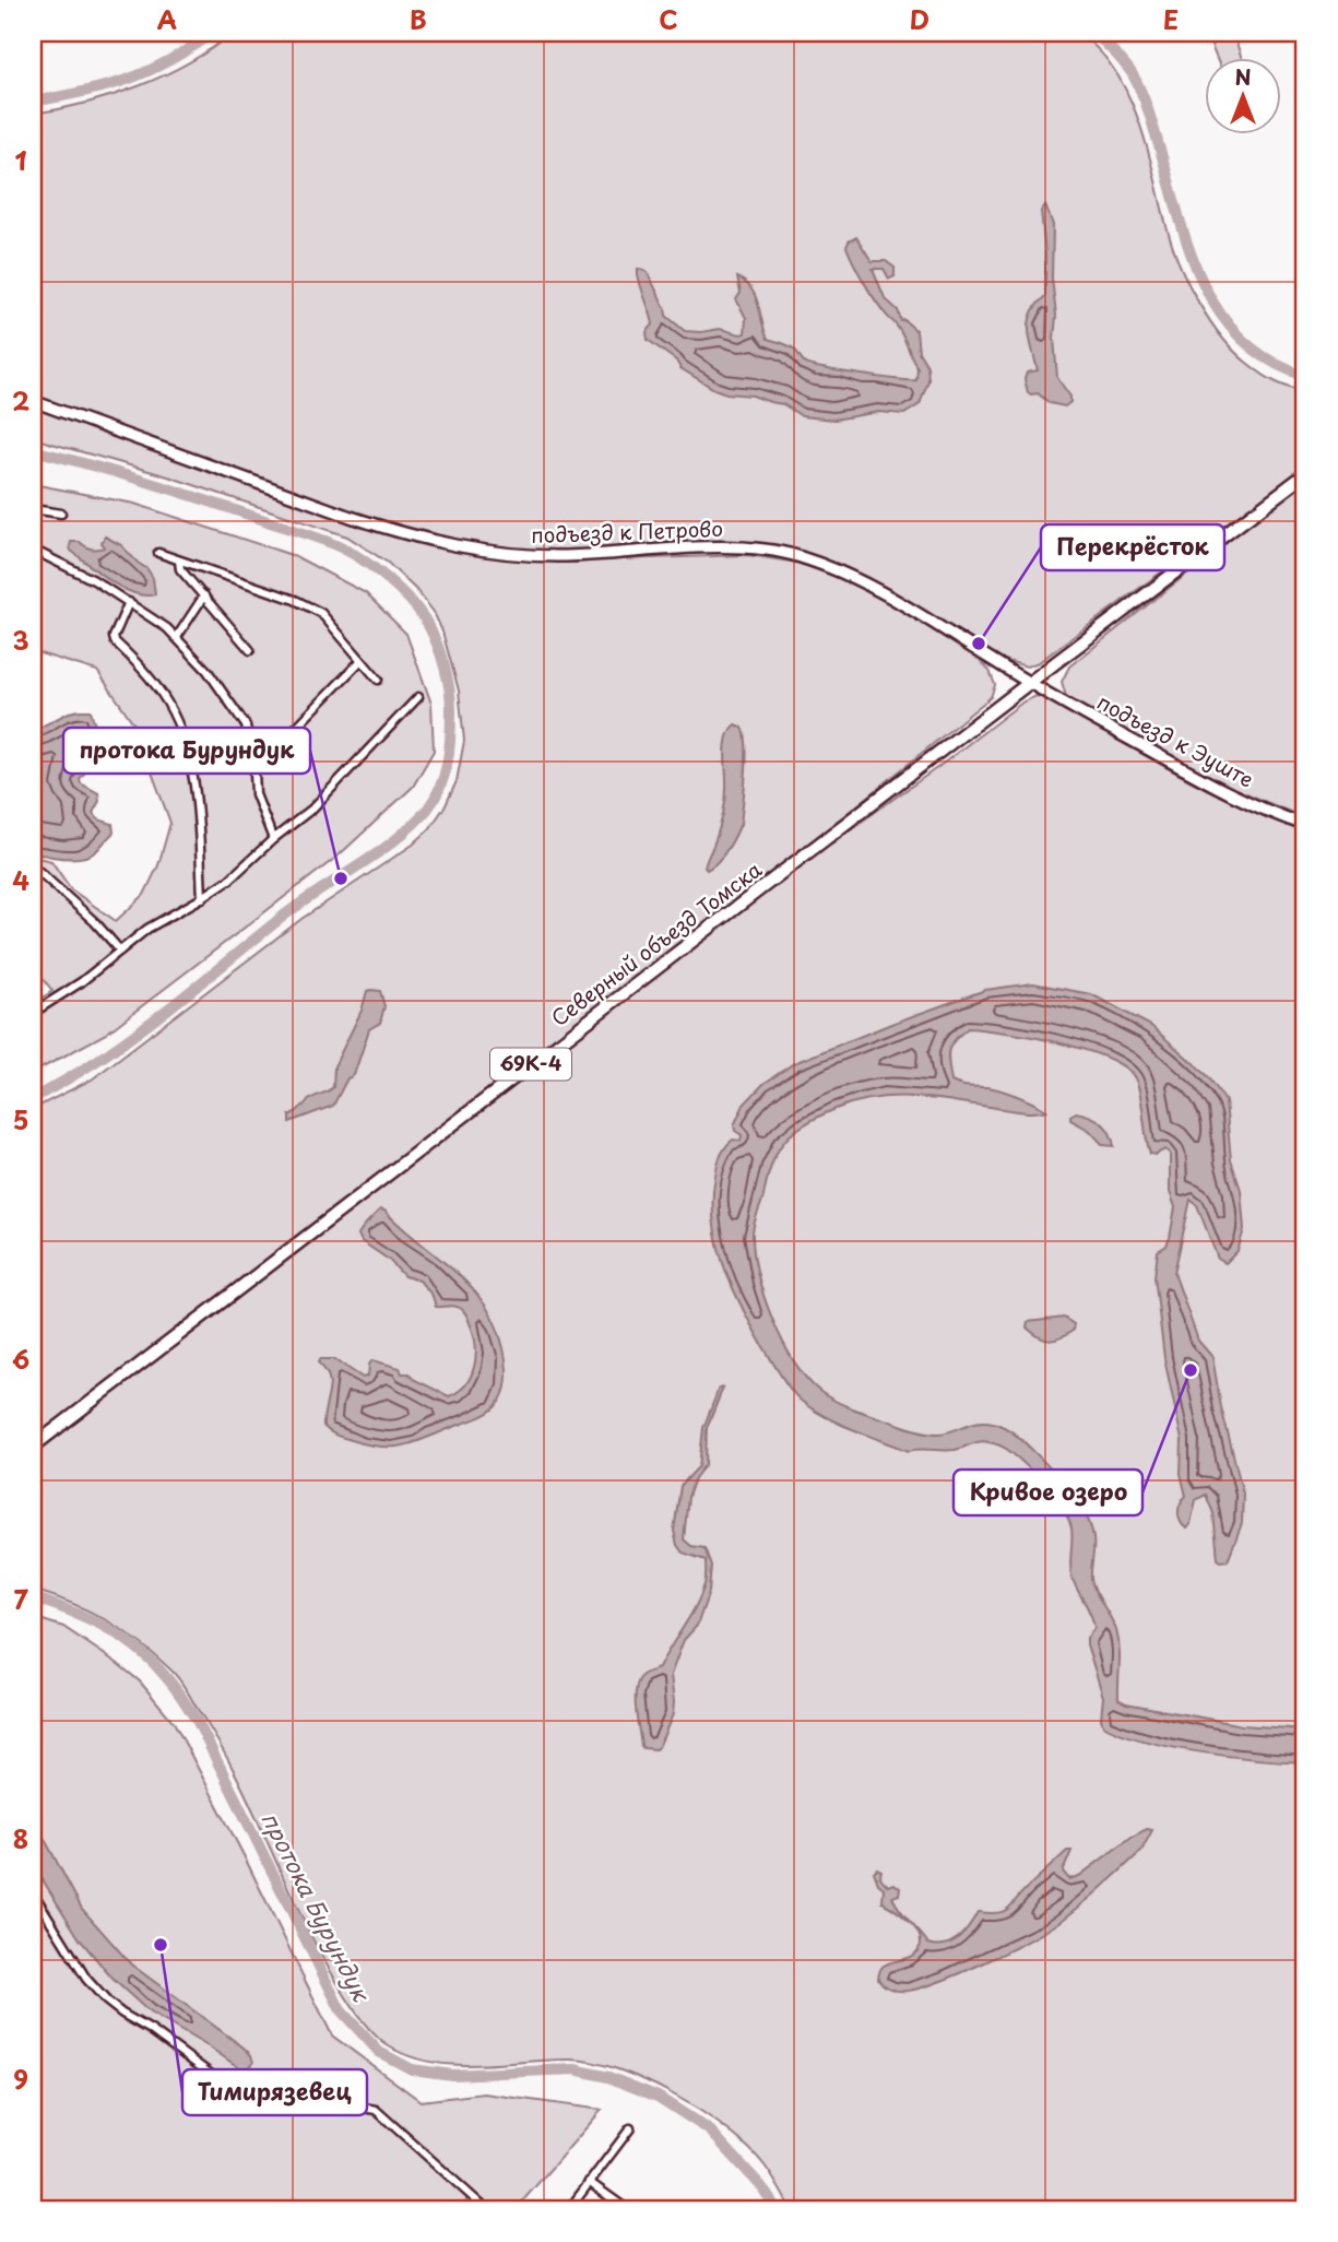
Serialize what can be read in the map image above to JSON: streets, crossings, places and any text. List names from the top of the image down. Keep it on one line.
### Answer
{"streets":{"main road":["Северный объезд Томска","69К-4"],"street":["подъезд к Петрово","подъезд к Эуште"]},"crossings":[["подъезд к Петрово","подъезд к Эуште"],["подъезд к Петрово","Северный объезд Томска"],["подъезд к Эуште","Северный объезд Томска"]],"water":["протока Бурундук"],"places":["Перекрёсток","протока Бурундук","Кривое озеро","Тимирязевец"],"north":"top","grid":{"columns":["A","B","C","D","E"],"rows":["1","2","3","4","5","6","7","8","9"]}}
